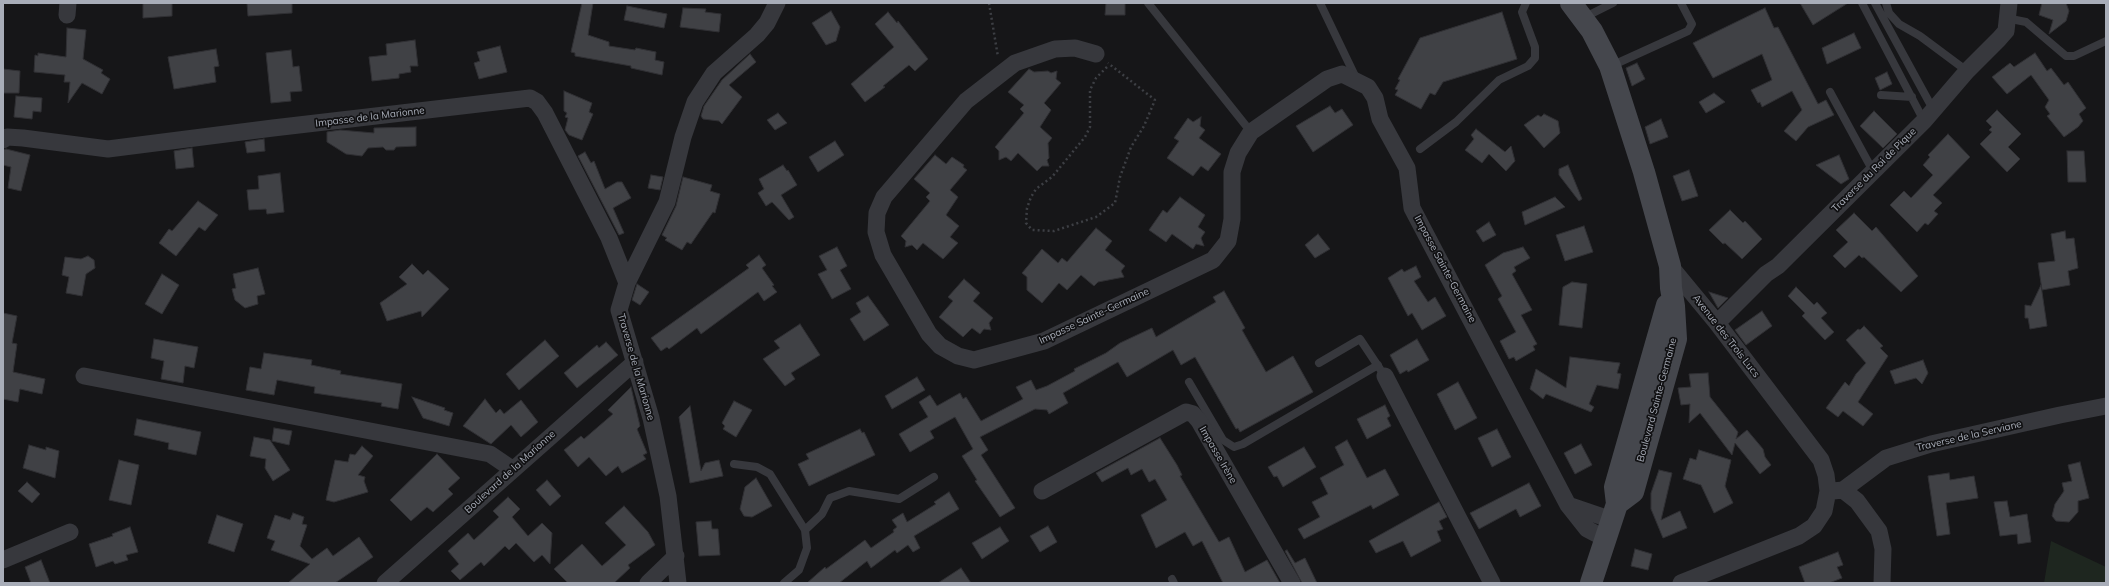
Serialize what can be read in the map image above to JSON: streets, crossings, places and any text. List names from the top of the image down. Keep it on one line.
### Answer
{"streets":{"main road":["Avenue des Trois Lucs","Boulevard Sainte-Germaine"],"street":["Impasse de la Marionne","Traverse du Roi de Pique","Impasse Sainte-Germaine","Traverse de la Marionne","Traverse de la Serviane","Impasse Irène","Boulevard de la Marionne"]},"crossings":[["Impasse de la Marionne","Traverse de la Marionne"],["Traverse du Roi de Pique","Avenue des Trois Lucs"],["Impasse Sainte-Germaine","Boulevard Sainte-Germaine"],["Avenue des Trois Lucs","Boulevard Sainte-Germaine"],["Avenue des Trois Lucs","Traverse de la Serviane"],["Traverse de la Marionne","Boulevard de la Marionne"]]}
